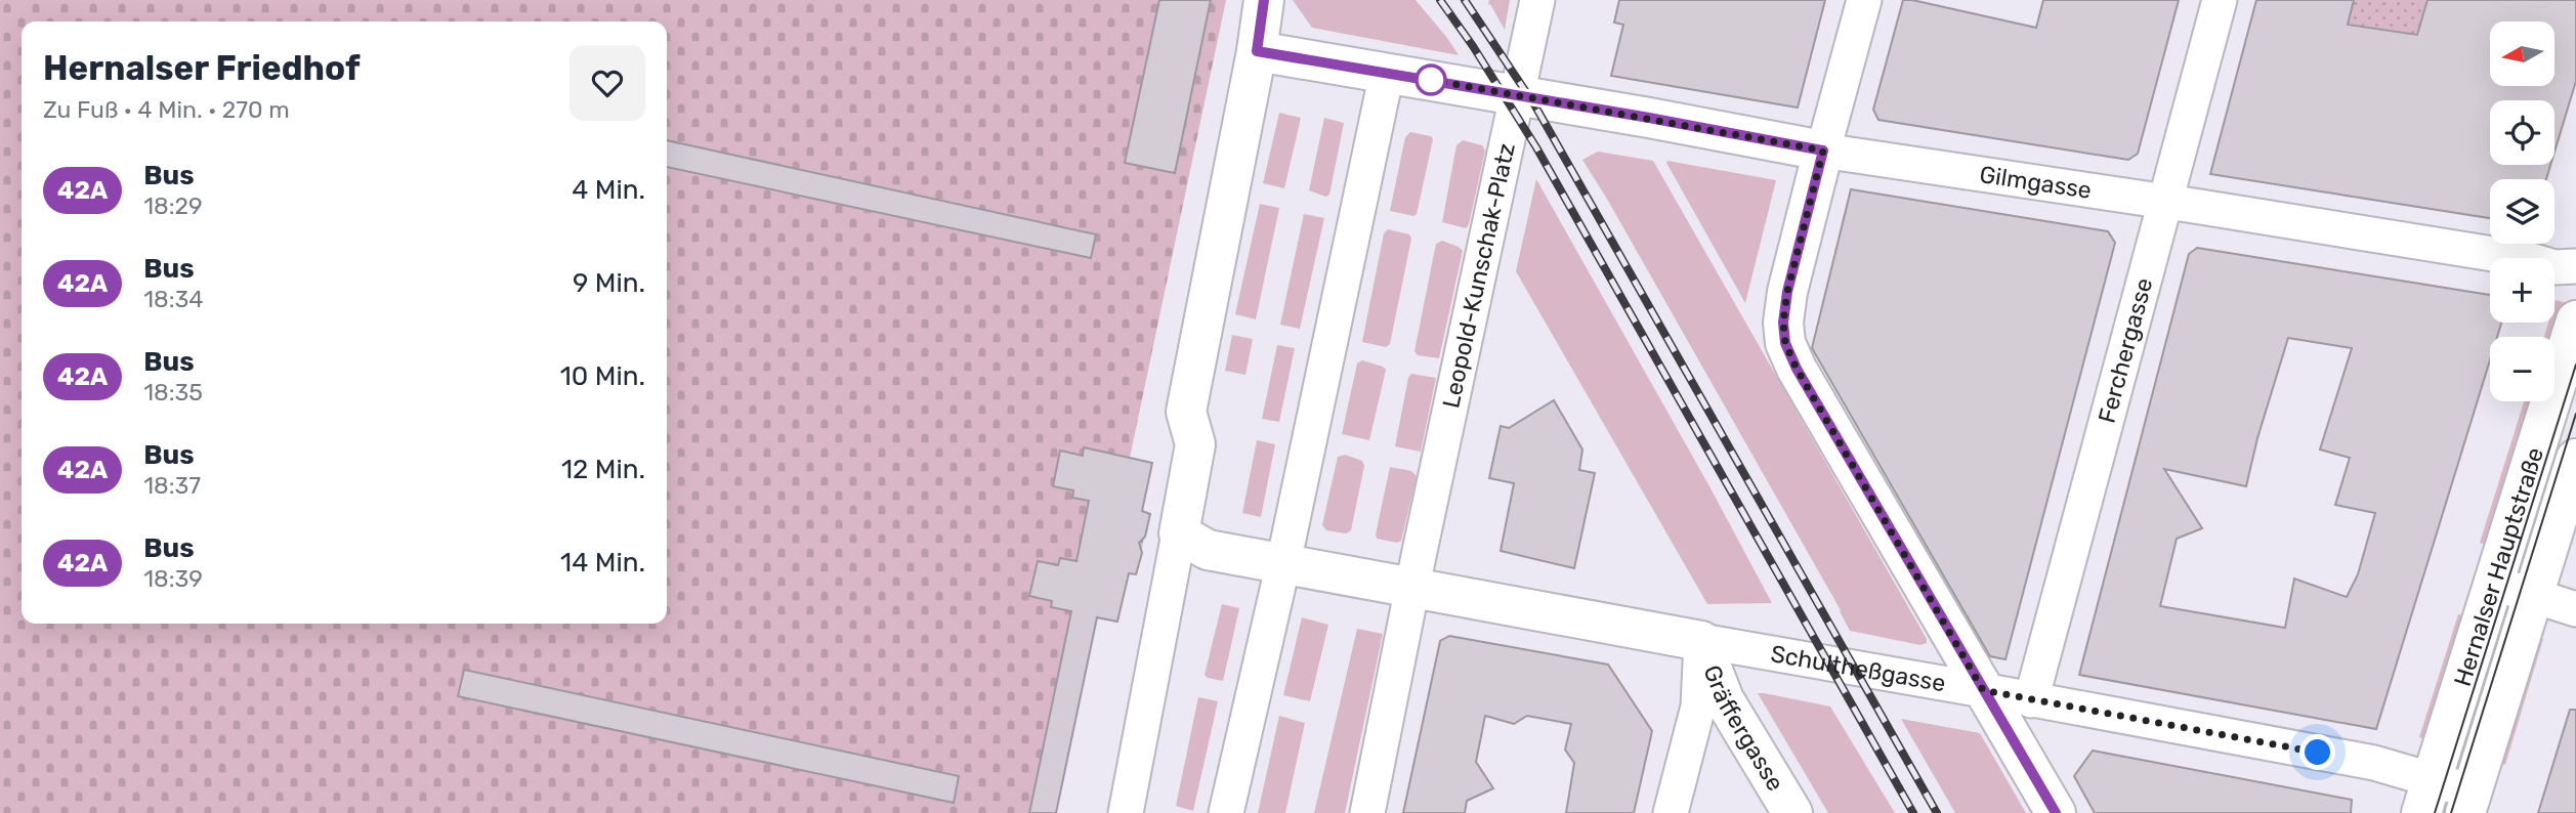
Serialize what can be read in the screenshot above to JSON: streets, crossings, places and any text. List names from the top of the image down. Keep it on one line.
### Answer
{"streets":{"street":["Gilmgasse","Leopold-Kunschak-Platz","Ferchergasse","Hernalser Hauptstraße","Schultheßgasse","Gräffergasse"]},"crossings":[["Gilmgasse","Leopold-Kunschak-Platz"],["Gilmgasse","Ferchergasse"],["Leopold-Kunschak-Platz","Schultheßgasse"],["Ferchergasse","Schultheßgasse"],["Hernalser Hauptstraße","Schultheßgasse"],["Schultheßgasse","Gräffergasse"]],"lines":["bus line 42A"],"north":"left","page":{"map_buttons":["+","−"],"heading":["Hernalser Friedhof","Zu Fuß · 4 Min. · 270 m"],"list":[{"mark":"42A","name":"Bus","note":"18:29","value":"4 Min."},{"mark":"42A","name":"Bus","note":"18:34","value":"9 Min."},{"mark":"42A","name":"Bus","note":"18:35","value":"10 Min."},{"mark":"42A","name":"Bus","note":"18:37","value":"12 Min."},{"mark":"42A","name":"Bus","note":"18:39","value":"14 Min."}]}}
